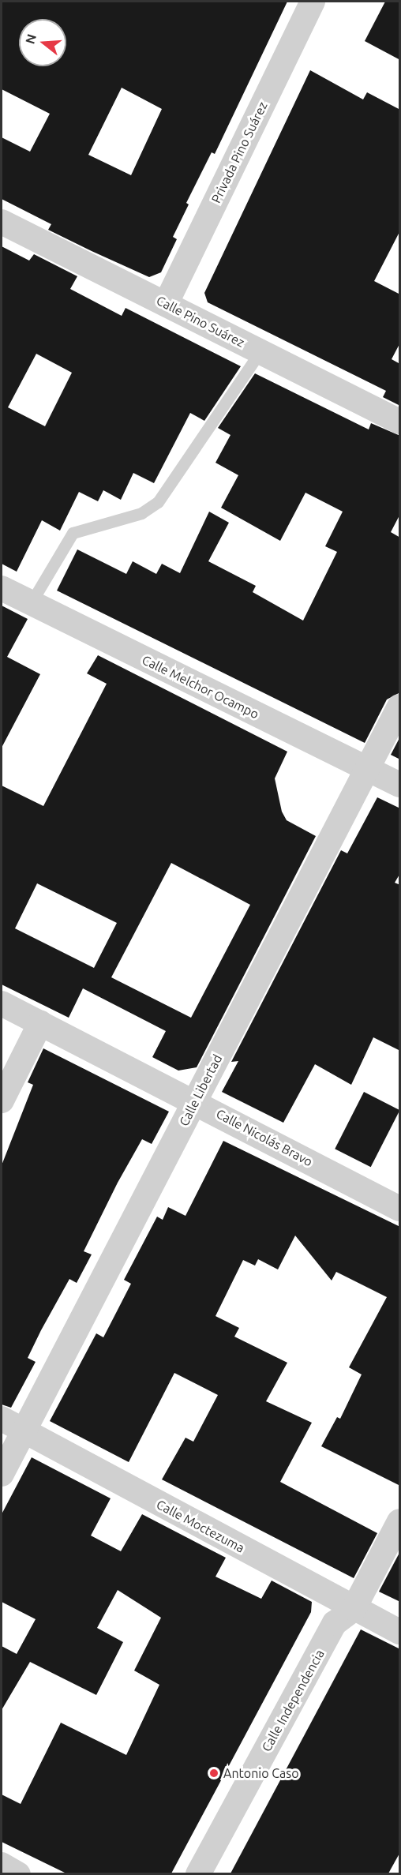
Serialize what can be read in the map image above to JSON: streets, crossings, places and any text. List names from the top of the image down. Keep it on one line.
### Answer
{"streets":{"street":["Privada Pino Suárez","Calle Pino Suárez","Calle Melchor Ocampo","Calle Libertad","Calle Nicolás Bravo","Calle Moctezuma","Calle Independencia"]},"crossings":[["Privada Pino Suárez","Calle Pino Suárez"],["Calle Melchor Ocampo","Calle Libertad"],["Calle Libertad","Calle Nicolás Bravo"],["Calle Libertad","Calle Moctezuma"],["Calle Moctezuma","Calle Independencia"]],"places":["Antonio Caso"],"north":"left"}
